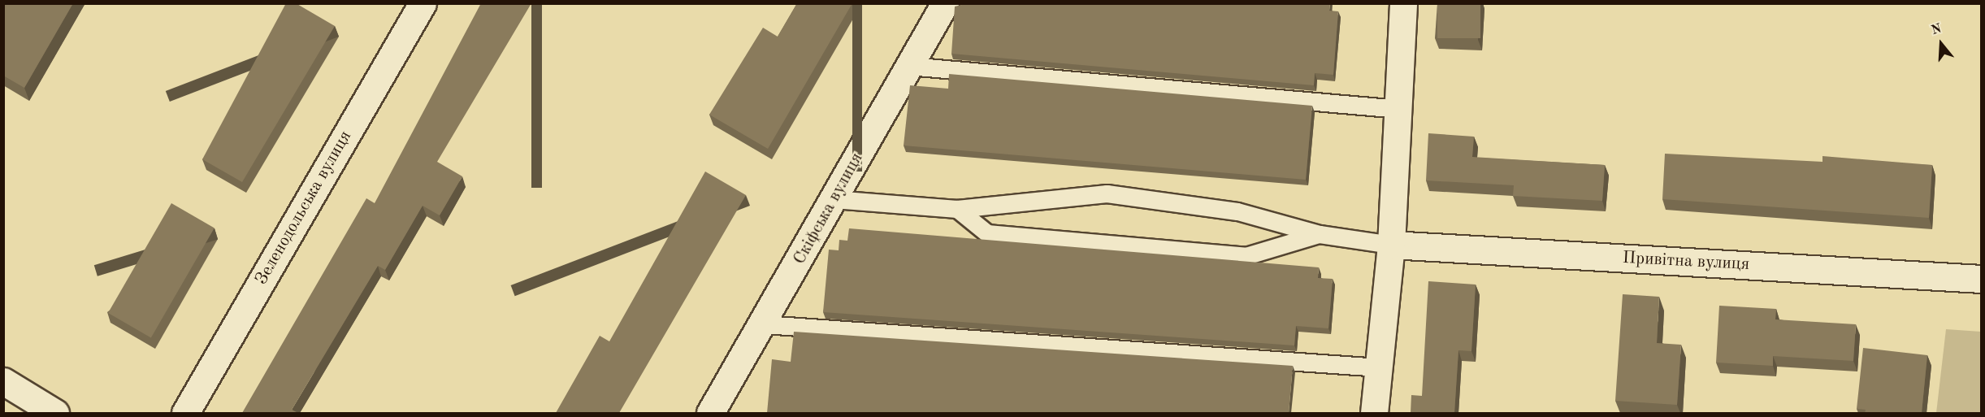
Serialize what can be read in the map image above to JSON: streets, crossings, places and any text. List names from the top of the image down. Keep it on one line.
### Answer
{"streets":{"street":["Зеленодольська вулиця","Скіфська вулиця","Привітна вулиця"]},"north":"top"}
